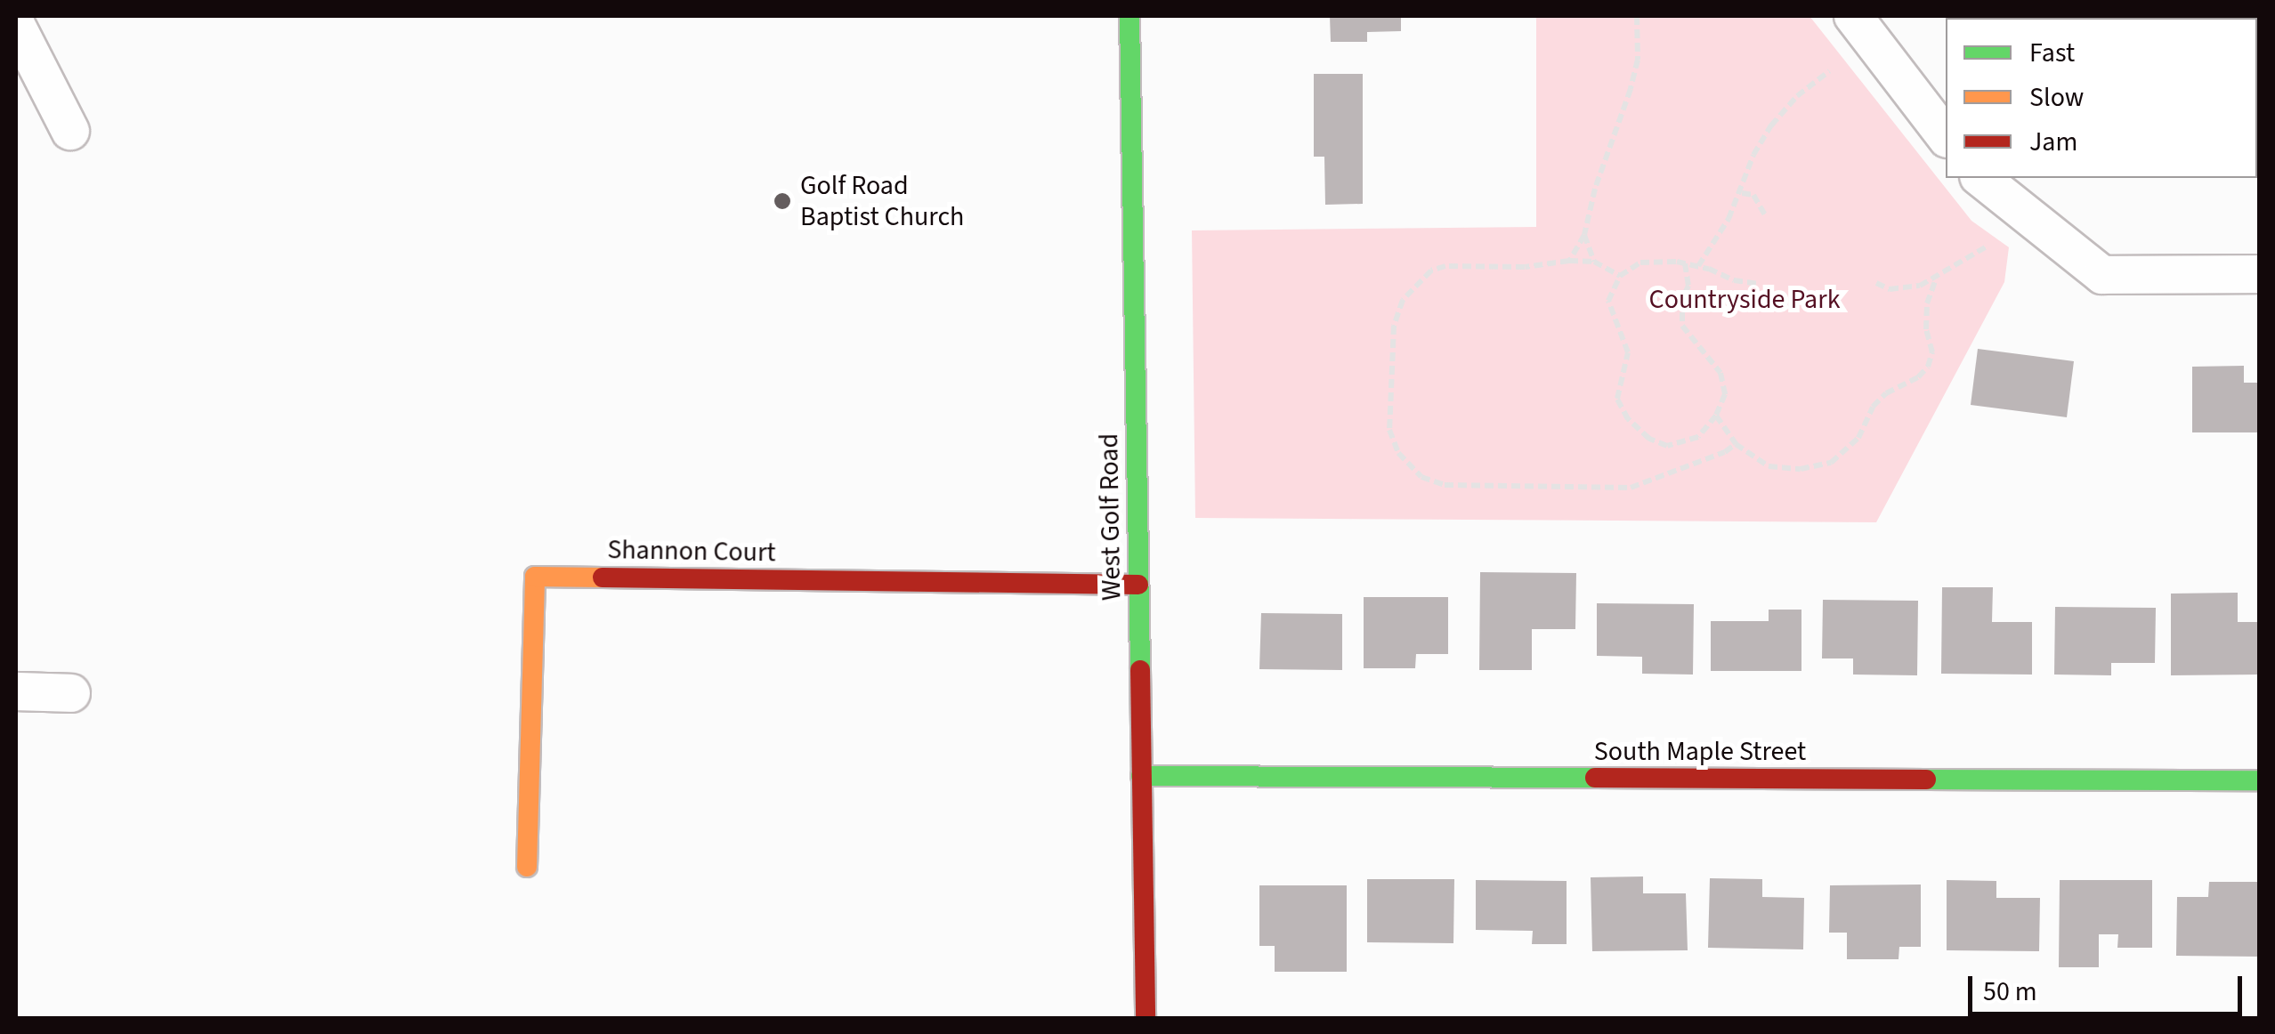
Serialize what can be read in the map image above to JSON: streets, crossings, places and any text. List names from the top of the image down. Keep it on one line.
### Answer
{"streets":{"street":["West Golf Road","Shannon Court","South Maple Street"]},"crossings":[["West Golf Road","Shannon Court"],["West Golf Road","South Maple Street"]],"parks":["Countryside Park"],"places":["Golf Road Baptist Church"],"legend":["Fast","Slow","Jam"],"scale_bar":"50 m"}
